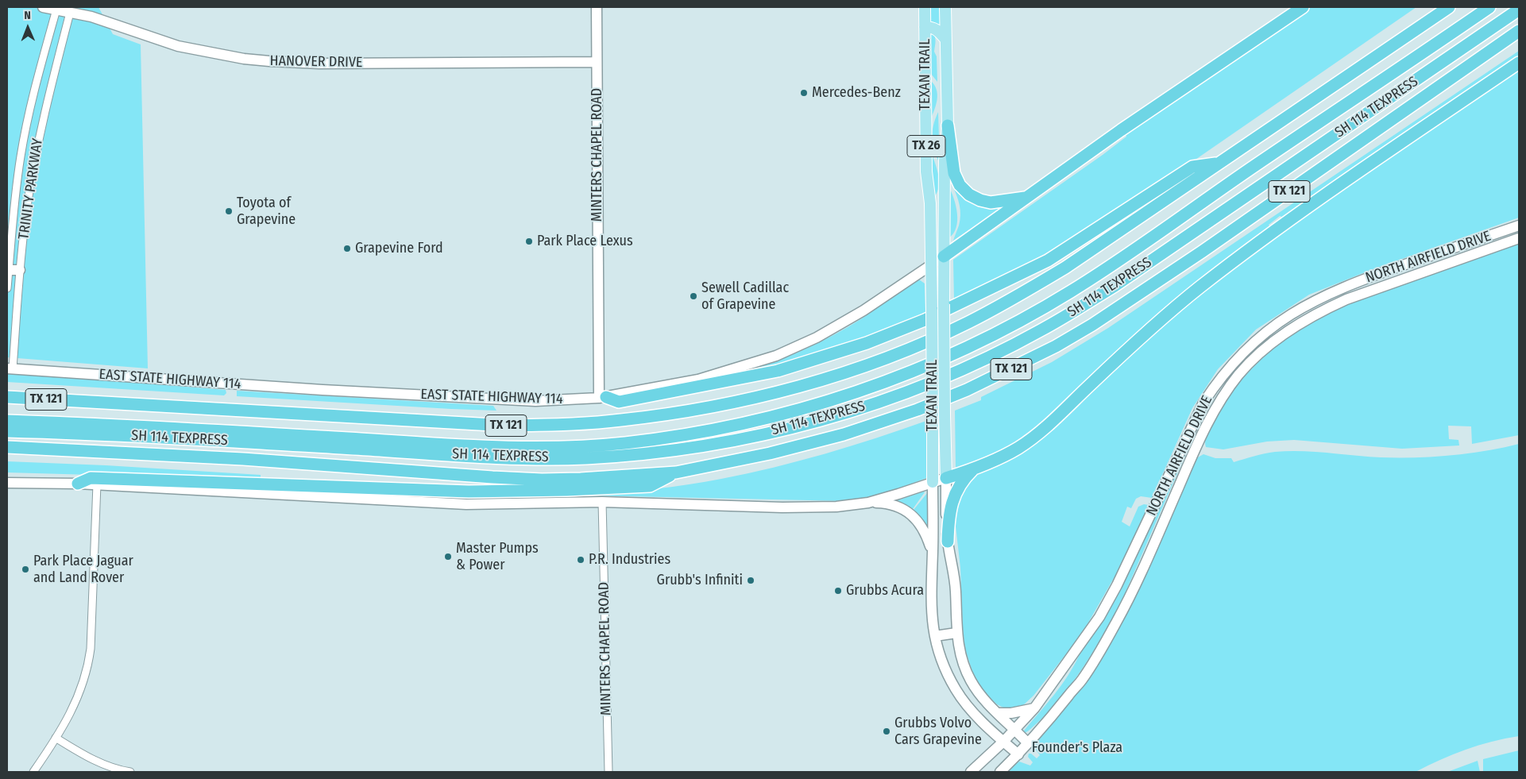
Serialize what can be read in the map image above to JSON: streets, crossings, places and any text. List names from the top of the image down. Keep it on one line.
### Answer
{"streets":{"highway":["SH 114 TEXPRESS","TX 121"],"main road":["HANOVER DRIVE","TEXAN TRAIL","TX 26","MINTERS CHAPEL ROAD","NORTH AIRFIELD DRIVE","EAST STATE HIGHWAY 114"],"street":["TRINITY PARKWAY"]},"crossings":[["HANOVER DRIVE","MINTERS CHAPEL ROAD"],["HANOVER DRIVE","TRINITY PARKWAY"],["TEXAN TRAIL","NORTH AIRFIELD DRIVE"],["TEXAN TRAIL","EAST STATE HIGHWAY 114"],["MINTERS CHAPEL ROAD","EAST STATE HIGHWAY 114"],["TRINITY PARKWAY","EAST STATE HIGHWAY 114"]],"parks":["Founder's Plaza"],"places":["Mercedes-Benz","Toyota of Grapevine","Park Place Lexus","Grapevine Ford","Sewell Cadillac of Grapevine","Master Pumps & Power","P.R. Industries","Park Place Jaguar and Land Rover","Grubb's Infiniti","Grubbs Acura","Grubbs Volvo Cars Grapevine"],"north":"top"}
